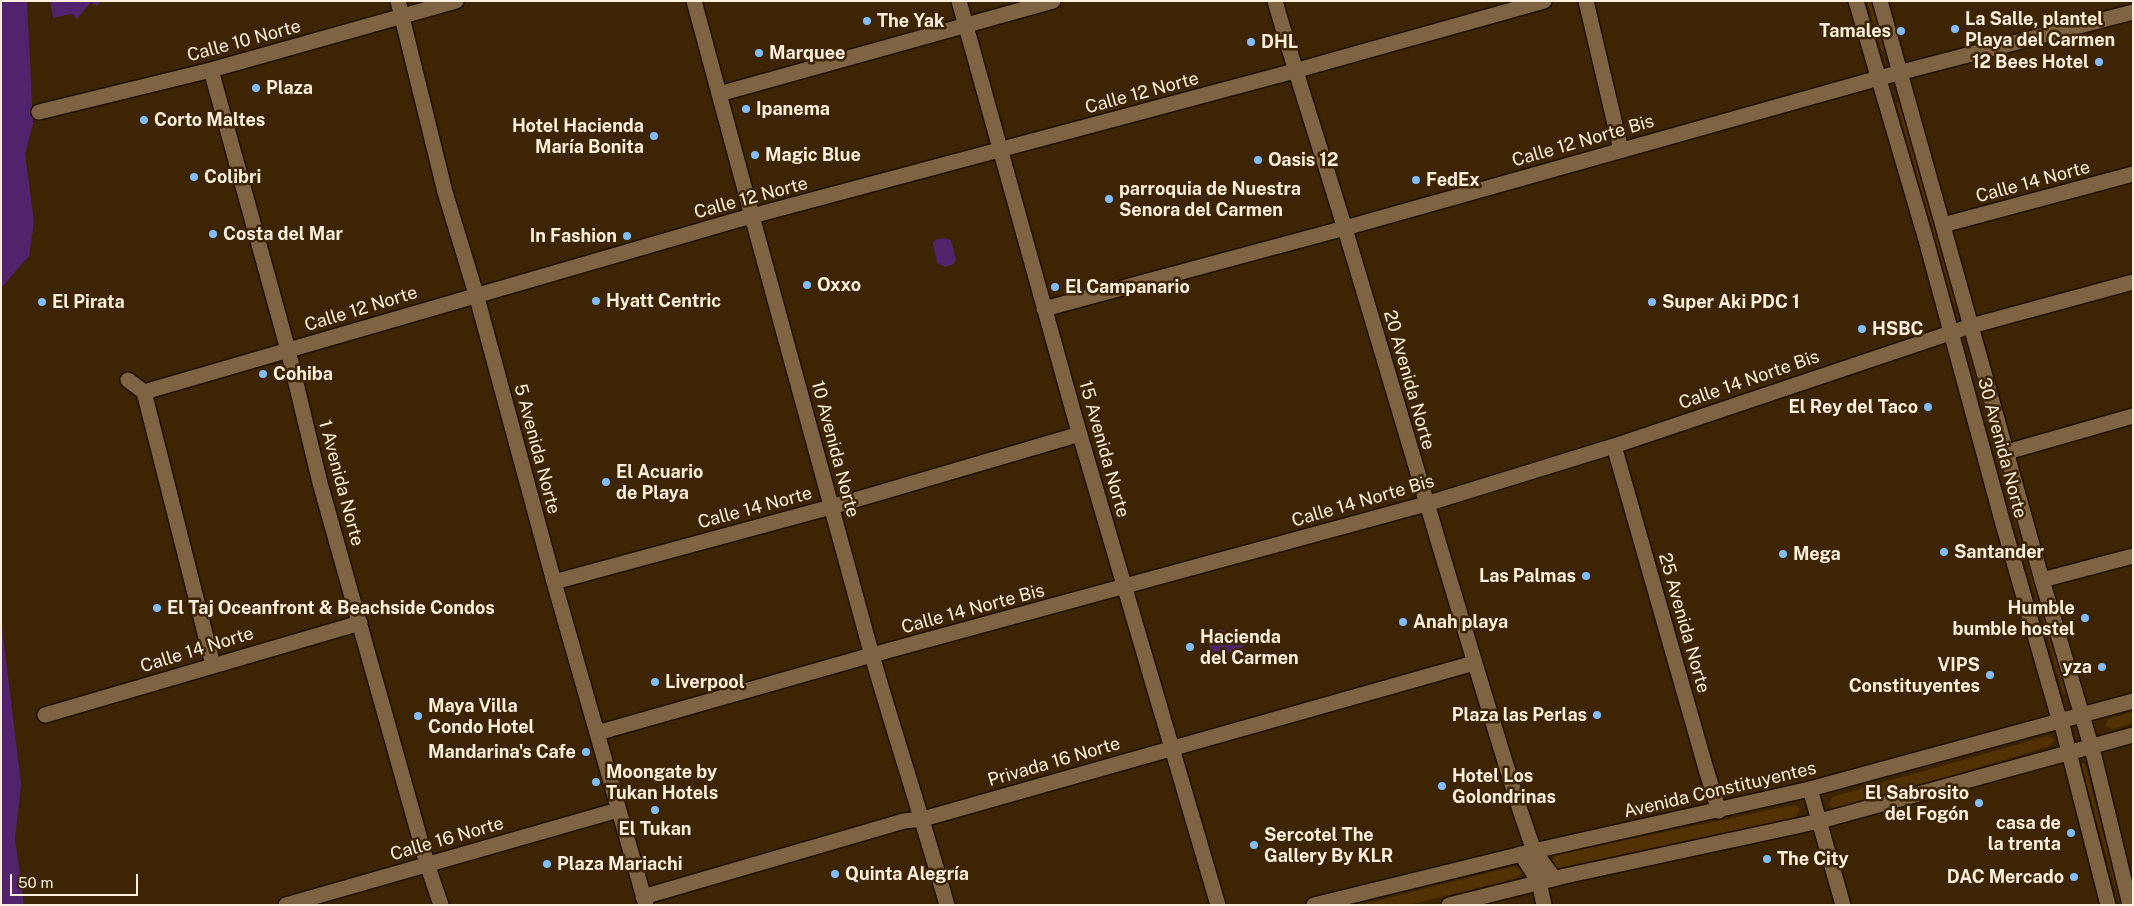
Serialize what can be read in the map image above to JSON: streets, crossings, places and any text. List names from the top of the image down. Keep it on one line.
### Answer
{"streets":{"street":["Calle 10 Norte","Calle 12 Norte","Calle 12 Norte Bis","Calle 14 Norte","20 Avenida Norte","Calle 14 Norte Bis","30 Avenida Norte","5 Avenida Norte","10 Avenida Norte","15 Avenida Norte","1 Avenida Norte","25 Avenida Norte","Privada 16 Norte","Avenida Constituyentes","Calle 16 Norte"]},"crossings":[["Calle 10 Norte","5 Avenida Norte"],["Calle 10 Norte","1 Avenida Norte"],["Calle 12 Norte","20 Avenida Norte"],["Calle 12 Norte","5 Avenida Norte"],["Calle 12 Norte","10 Avenida Norte"],["Calle 12 Norte","15 Avenida Norte"],["Calle 12 Norte","1 Avenida Norte"],["Calle 12 Norte Bis","20 Avenida Norte"],["Calle 12 Norte Bis","30 Avenida Norte"],["Calle 12 Norte Bis","15 Avenida Norte"],["Calle 14 Norte","30 Avenida Norte"],["Calle 14 Norte","5 Avenida Norte"],["Calle 14 Norte","10 Avenida Norte"],["Calle 14 Norte","15 Avenida Norte"],["Calle 14 Norte","1 Avenida Norte"],["20 Avenida Norte","Calle 14 Norte Bis"],["20 Avenida Norte","Privada 16 Norte"],["20 Avenida Norte","Avenida Constituyentes"],["Calle 14 Norte Bis","30 Avenida Norte"],["Calle 14 Norte Bis","5 Avenida Norte"],["Calle 14 Norte Bis","10 Avenida Norte"],["Calle 14 Norte Bis","15 Avenida Norte"],["Calle 14 Norte Bis","25 Avenida Norte"],["30 Avenida Norte","Avenida Constituyentes"],["5 Avenida Norte","Privada 16 Norte"],["5 Avenida Norte","Calle 16 Norte"],["10 Avenida Norte","Privada 16 Norte"],["15 Avenida Norte","Privada 16 Norte"],["1 Avenida Norte","Calle 16 Norte"],["25 Avenida Norte","Avenida Constituyentes"]],"places":["The Yak","La Salle, plantel Playa del Carmen","Tamales","DHL","Marquee","12 Bees Hotel","Plaza","Ipanema","Corto Maltes","Hotel Hacienda María Bonita","Magic Blue","Oasis 12","Colibri","FedEx","parroquia de Nuestra Senora del Carmen","Costa del Mar","In Fashion","Oxxo","El Campanario","Hyatt Centric","El Pirata","Super Aki PDC 1","HSBC","Cohiba","El Rey del Taco","El Acuario de Playa","Santander","Mega","Las Palmas","El Taj Oceanfront & Beachside Condos","Humble bumble hostel","Anah playa","Hacienda del Carmen","yza","VIPS Constituyentes","Liverpool","Plaza las Perlas","Maya Villa Condo Hotel","Mandarina's Cafe","Moongate by Tukan Hotels","Hotel Los Golondrinas","El Sabrosito del Fogón","El Tukan","casa de la trenta","Sercotel The Gallery By KLR","The City","Plaza Mariachi","Quinta Alegría","DAC Mercado"],"scale_bar":"50 m"}
